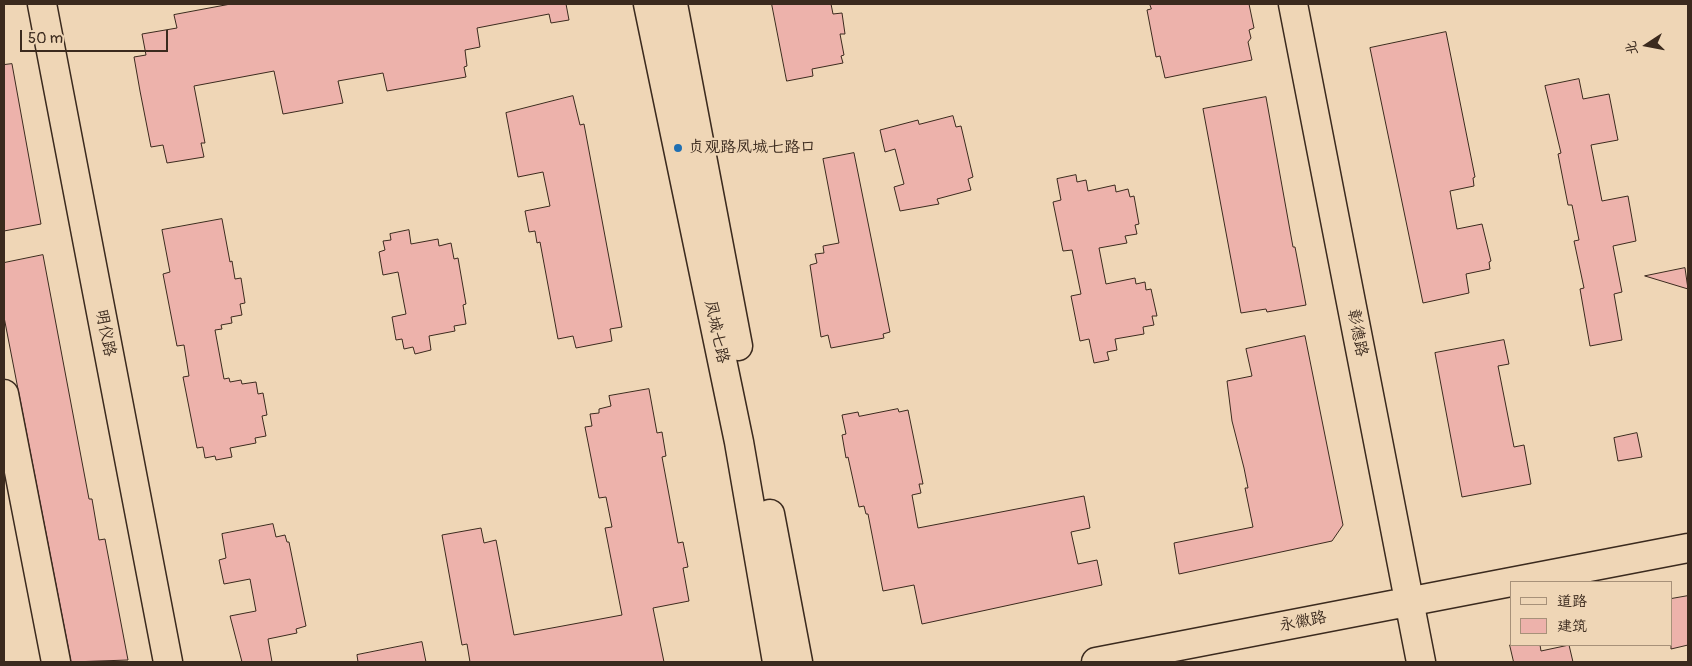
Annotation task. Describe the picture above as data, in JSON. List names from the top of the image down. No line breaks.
{"streets":{"street":["凤城七路","明仪路","彰德路","永徽路"]},"crossings":[["彰德路","永徽路"]],"places":["贞观路凤城七路口"],"legend":["道路","建筑"],"scale_bar":"50 m","north":"left"}
